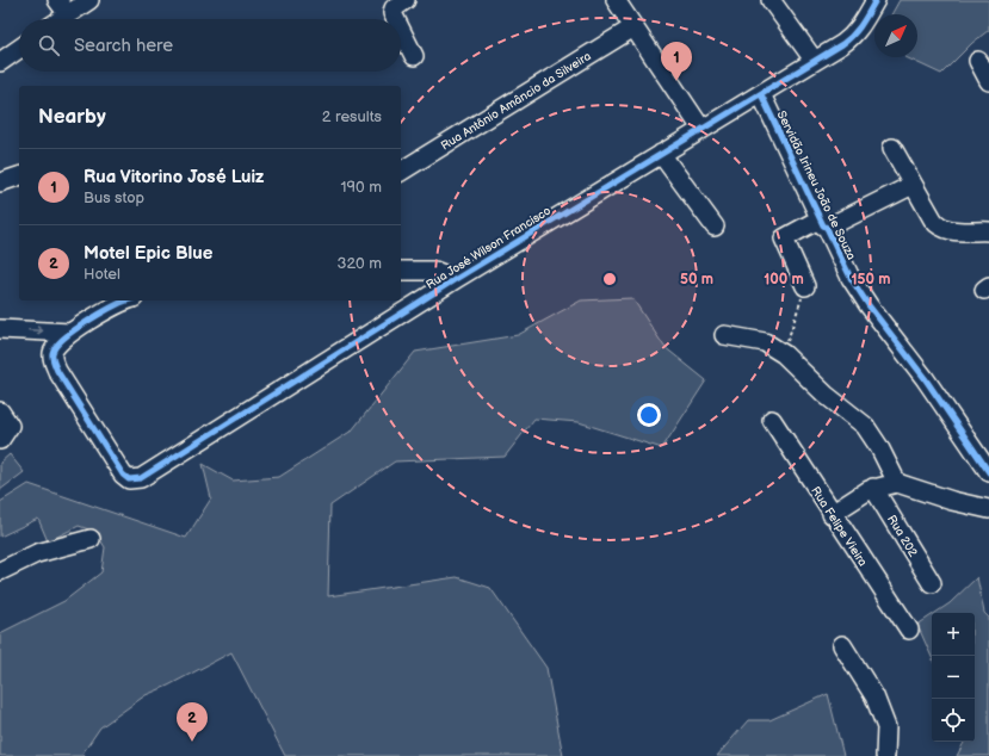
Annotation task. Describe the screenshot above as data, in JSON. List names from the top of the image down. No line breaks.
{"streets":{"street":["Rua Antônio Amâncio da Silveira","Servidão Irineu João de Souza","Rua José Wilson Francisco","Rua Felipe Vieira","Rua 202"]},"crossings":[["Servidão Irineu João de Souza","Rua José Wilson Francisco"]],"north":"top right","page":{"search":"Search here","pins":["1","2"],"heading":["Nearby","2 results"],"list":[{"mark":"1","name":"Rua Vitorino José Luiz","note":"Bus stop","value":"190 m"},{"mark":"2","name":"Motel Epic Blue","note":"Hotel","value":"320 m"}],"map_buttons":["+","−"]},"rings":["50 m","100 m","150 m"]}
